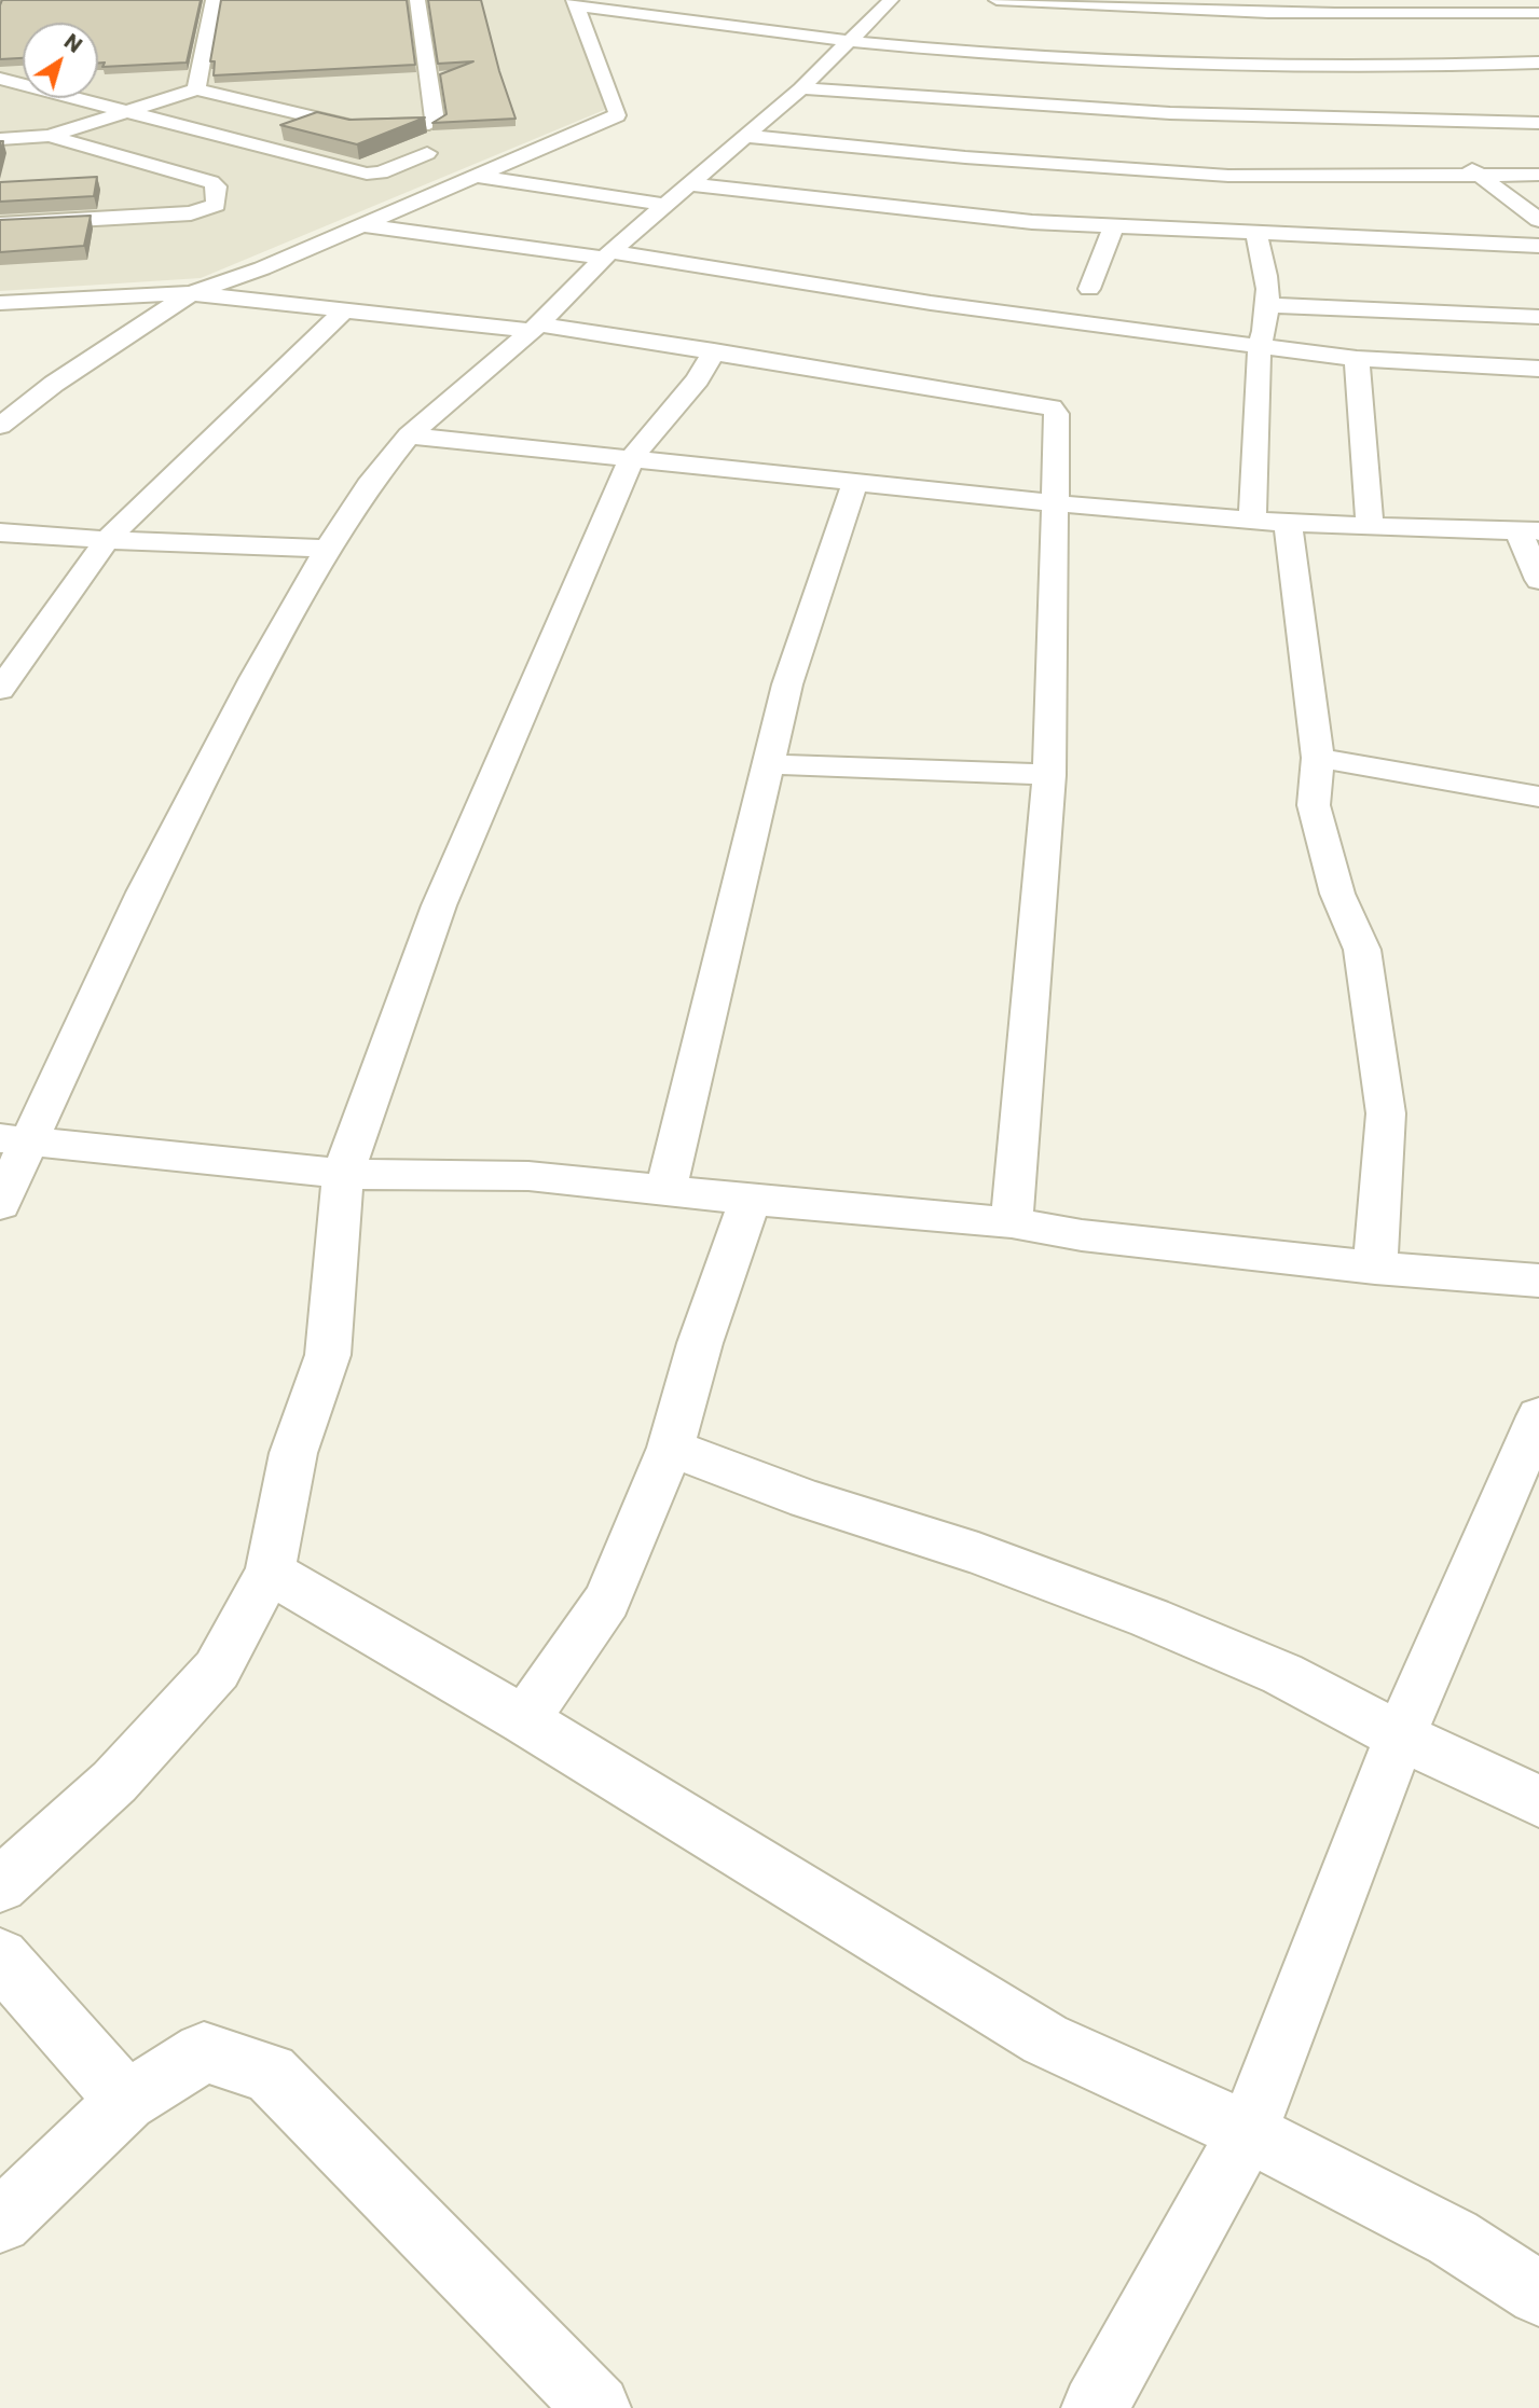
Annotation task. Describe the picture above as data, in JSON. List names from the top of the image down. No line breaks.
{"north":"top right"}
